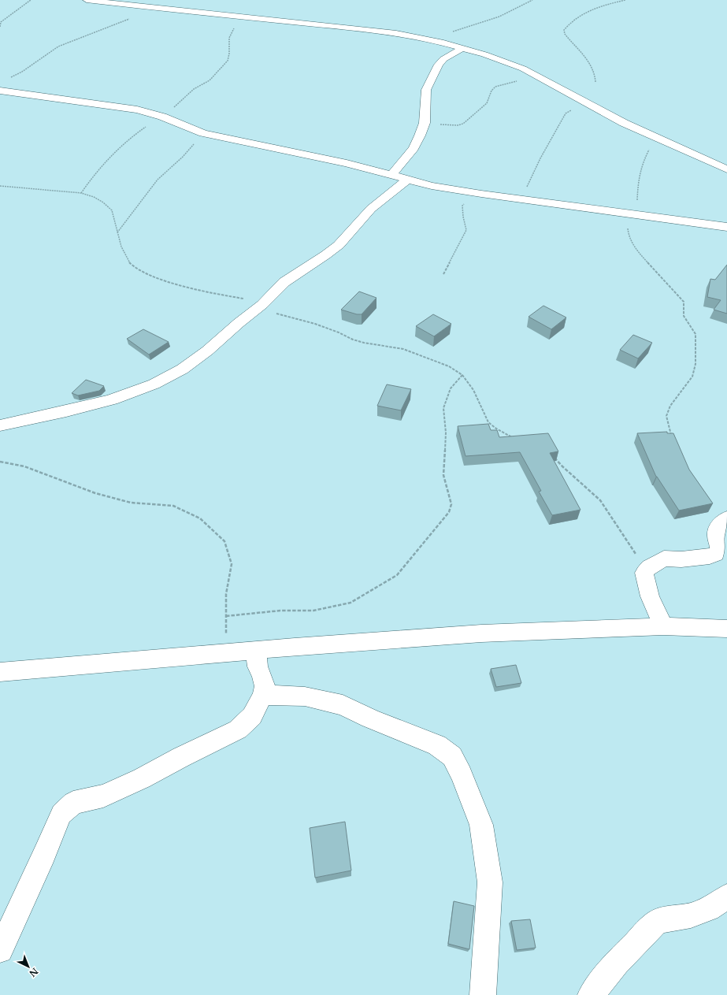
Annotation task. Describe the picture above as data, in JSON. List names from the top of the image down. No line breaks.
{"north":"bottom right"}
